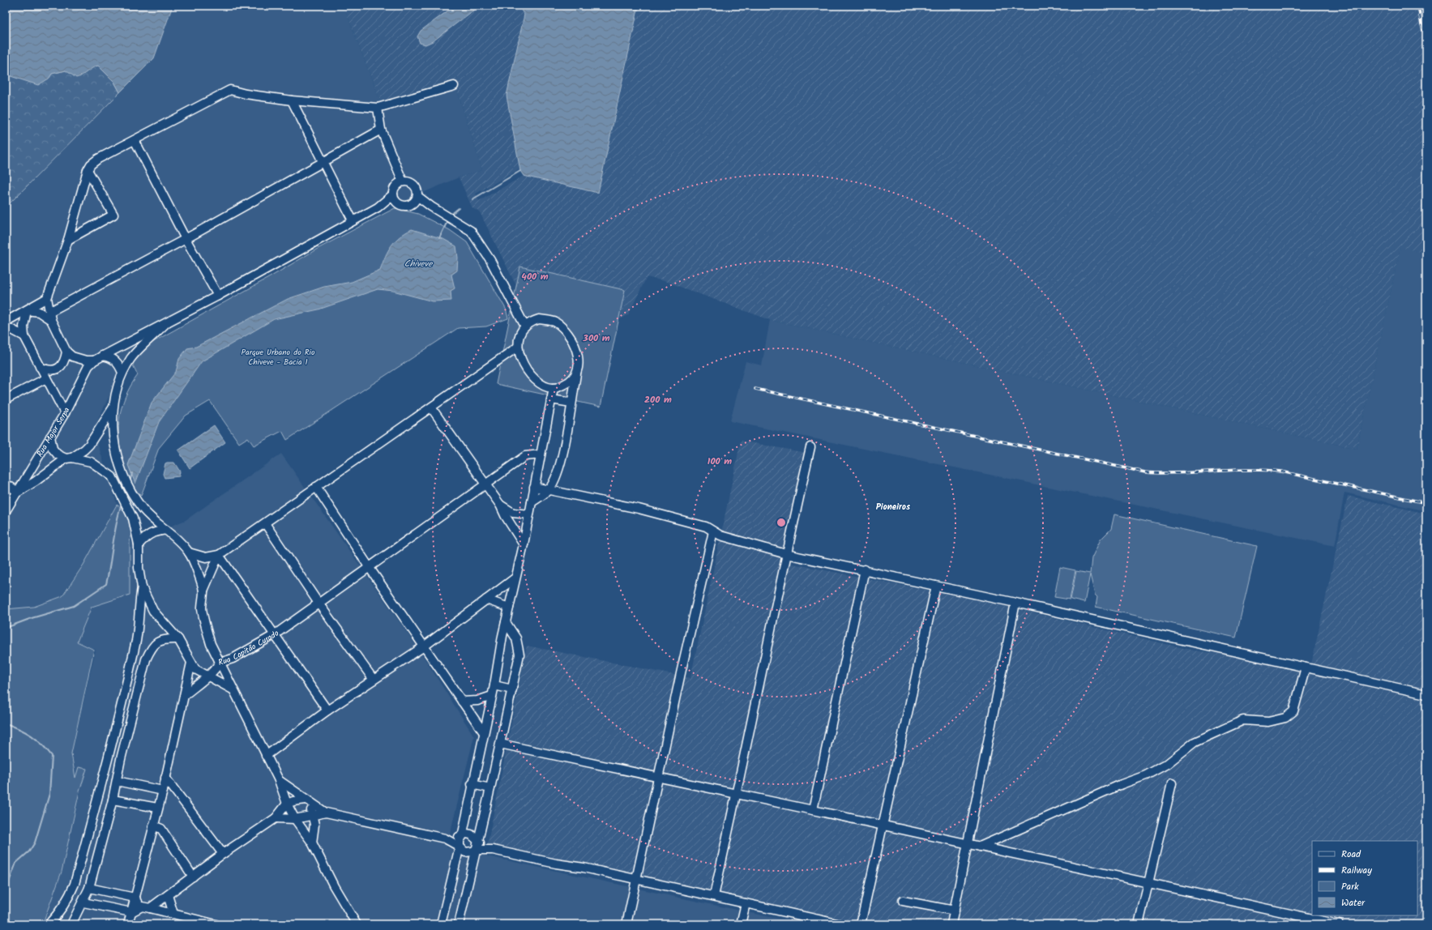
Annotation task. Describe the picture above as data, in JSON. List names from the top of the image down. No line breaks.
{"streets":{"street":["Rua Major Serpa","Rua Capitão Curado"]},"districts":["Pioneiros"],"water":["Chiveve"],"parks":["Parque Urbano do Rio Chiveve - Bacia 1"],"legend":["Road","Railway","Park","Water"],"rings":["400 m","300 m","200 m","100 m"]}
